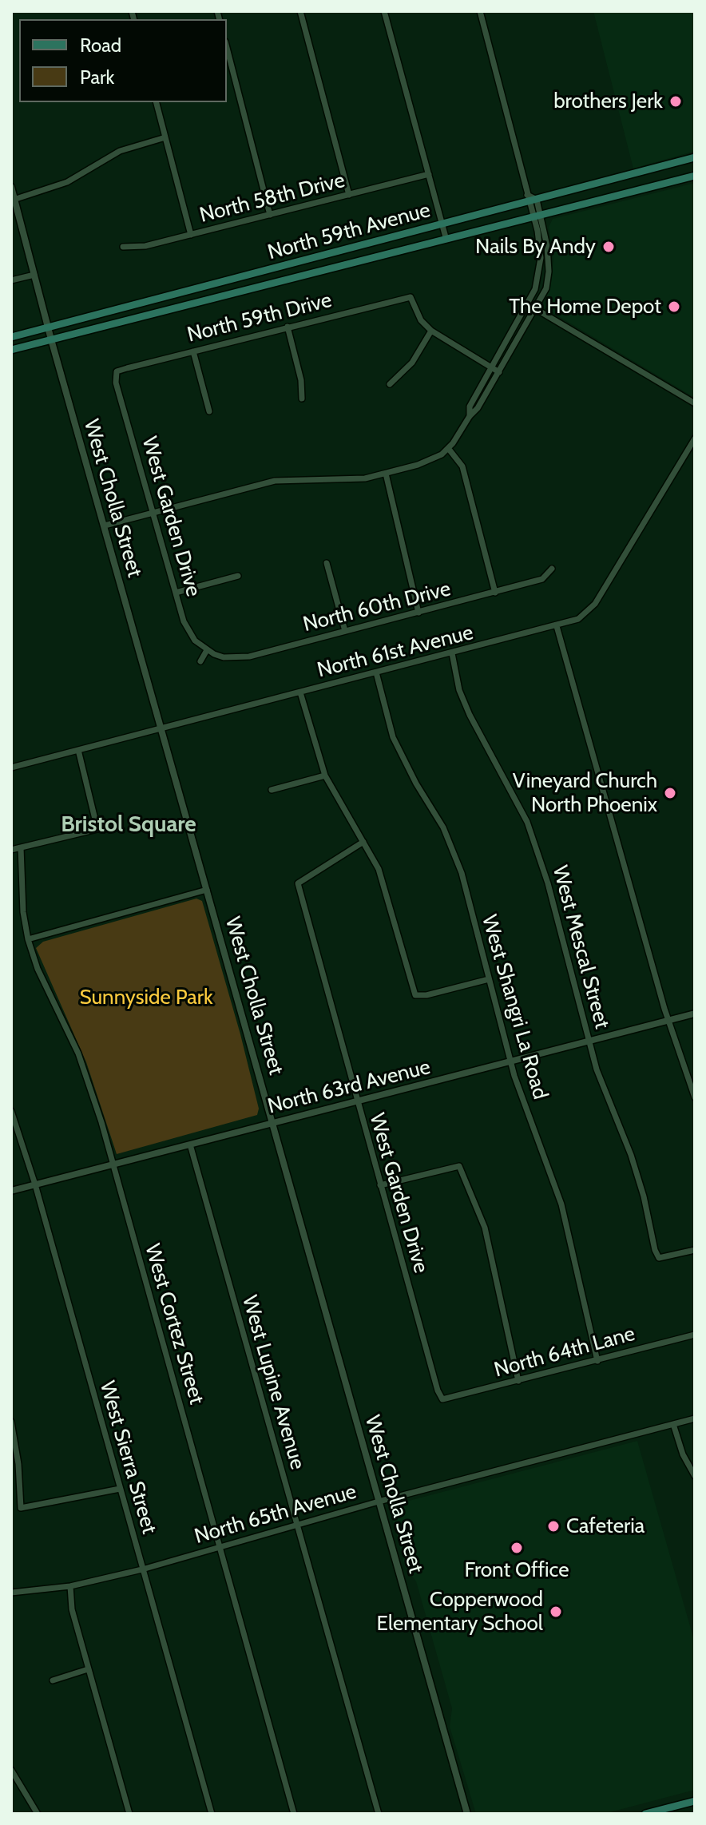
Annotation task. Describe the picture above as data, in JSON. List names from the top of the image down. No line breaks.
{"streets":{"main road":["North 59th Avenue"],"street":["North 58th Drive","North 59th Drive","West Cholla Street","West Garden Drive","North 60th Drive","North 61st Avenue","West Mescal Street","West Shangri La Road","North 63rd Avenue","West Cortez Street","North 64th Lane","West Lupine Avenue","West Sierra Street","North 65th Avenue"]},"crossings":[["North 59th Avenue","West Cholla Street"],["North 59th Drive","West Garden Drive"],["West Cholla Street","North 61st Avenue"],["West Cholla Street","North 63rd Avenue"],["West Cholla Street","North 65th Avenue"],["West Garden Drive","North 60th Drive"],["West Garden Drive","North 63rd Avenue"],["West Garden Drive","North 64th Lane"],["North 61st Avenue","West Mescal Street"],["North 61st Avenue","West Shangri La Road"],["West Mescal Street","North 63rd Avenue"],["West Shangri La Road","North 63rd Avenue"],["West Shangri La Road","North 64th Lane"],["North 63rd Avenue","West Cortez Street"],["North 63rd Avenue","West Lupine Avenue"],["North 63rd Avenue","West Sierra Street"],["West Cortez Street","North 65th Avenue"],["West Lupine Avenue","North 65th Avenue"],["West Sierra Street","North 65th Avenue"]],"districts":["Bristol Square"],"parks":["Sunnyside Park"],"places":["brothers Jerk","Nails By Andy","The Home Depot","Vineyard Church North Phoenix","Cafeteria","Front Office","Copperwood Elementary School"],"legend":["Road","Park"]}
